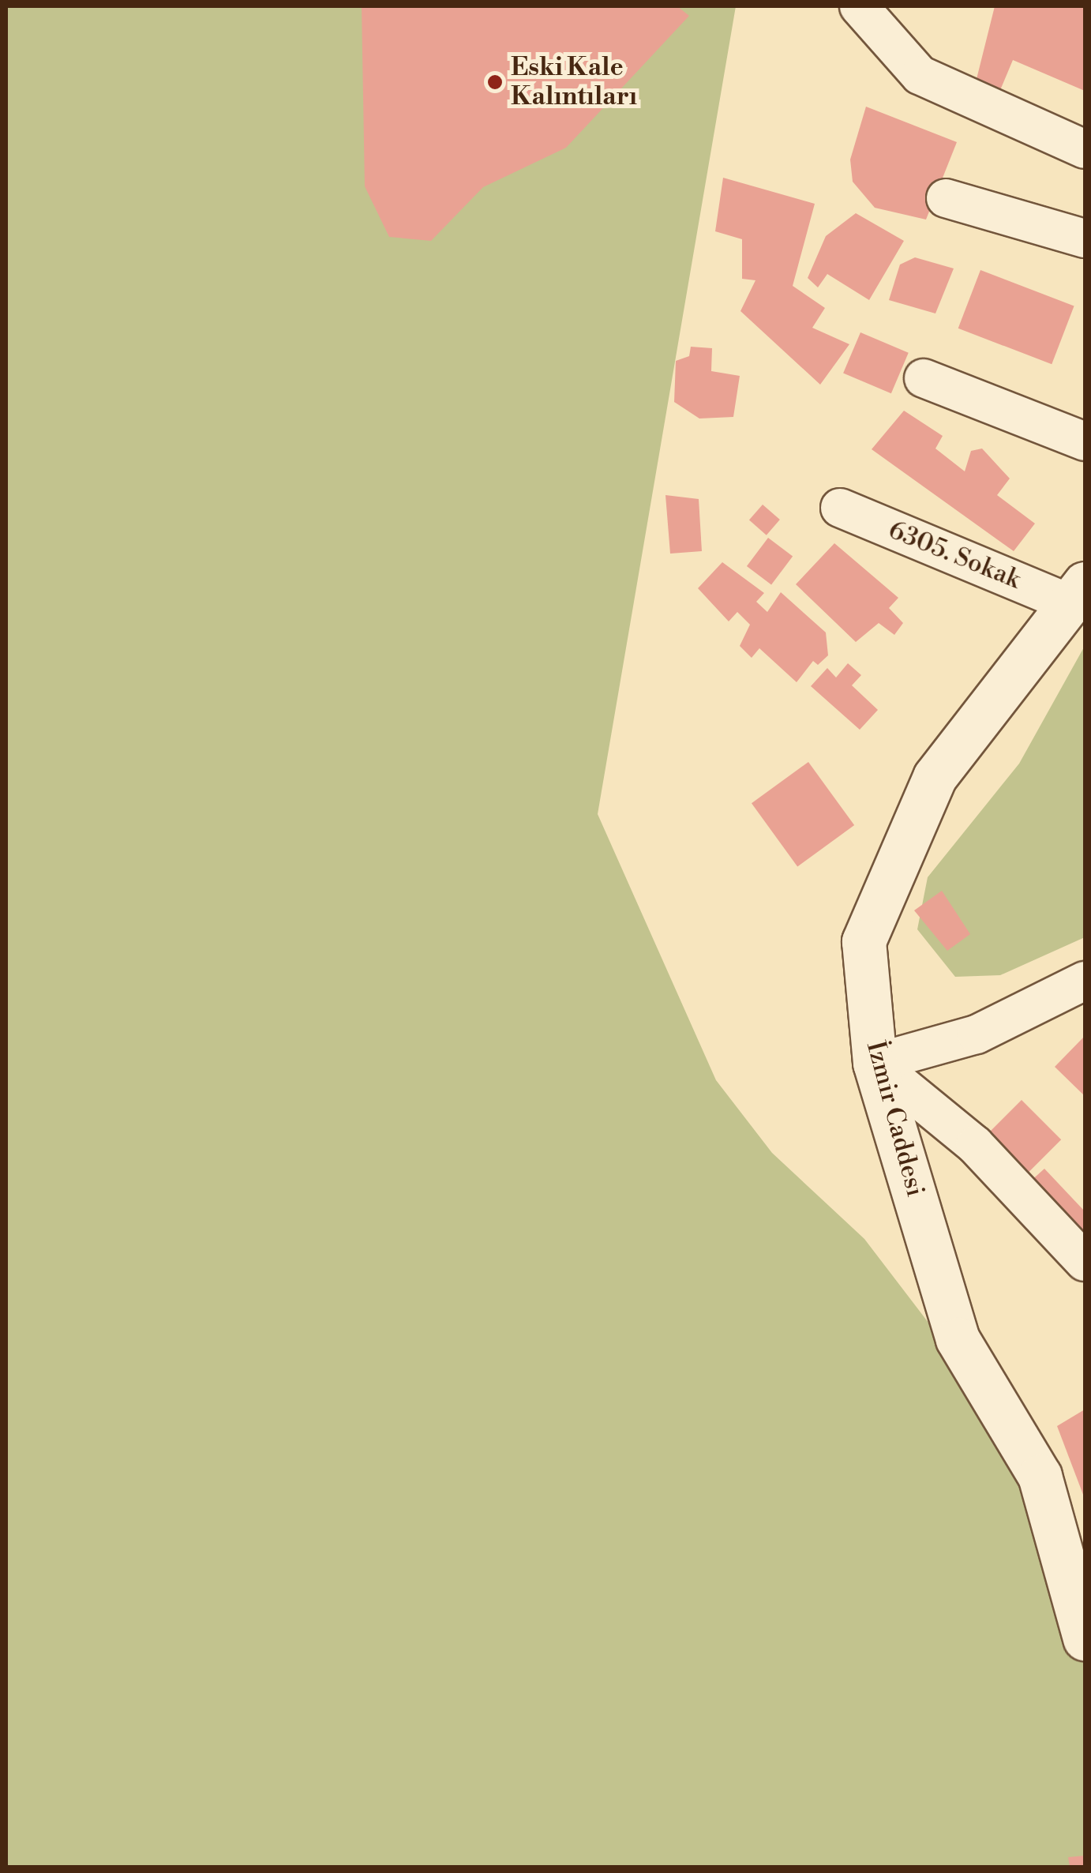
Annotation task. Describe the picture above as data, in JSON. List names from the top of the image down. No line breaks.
{"streets":{"street":["6305. Sokak","İzmir Caddesi"]},"crossings":[["6305. Sokak","İzmir Caddesi"]],"places":["Eski Kale Kalıntıları"]}
